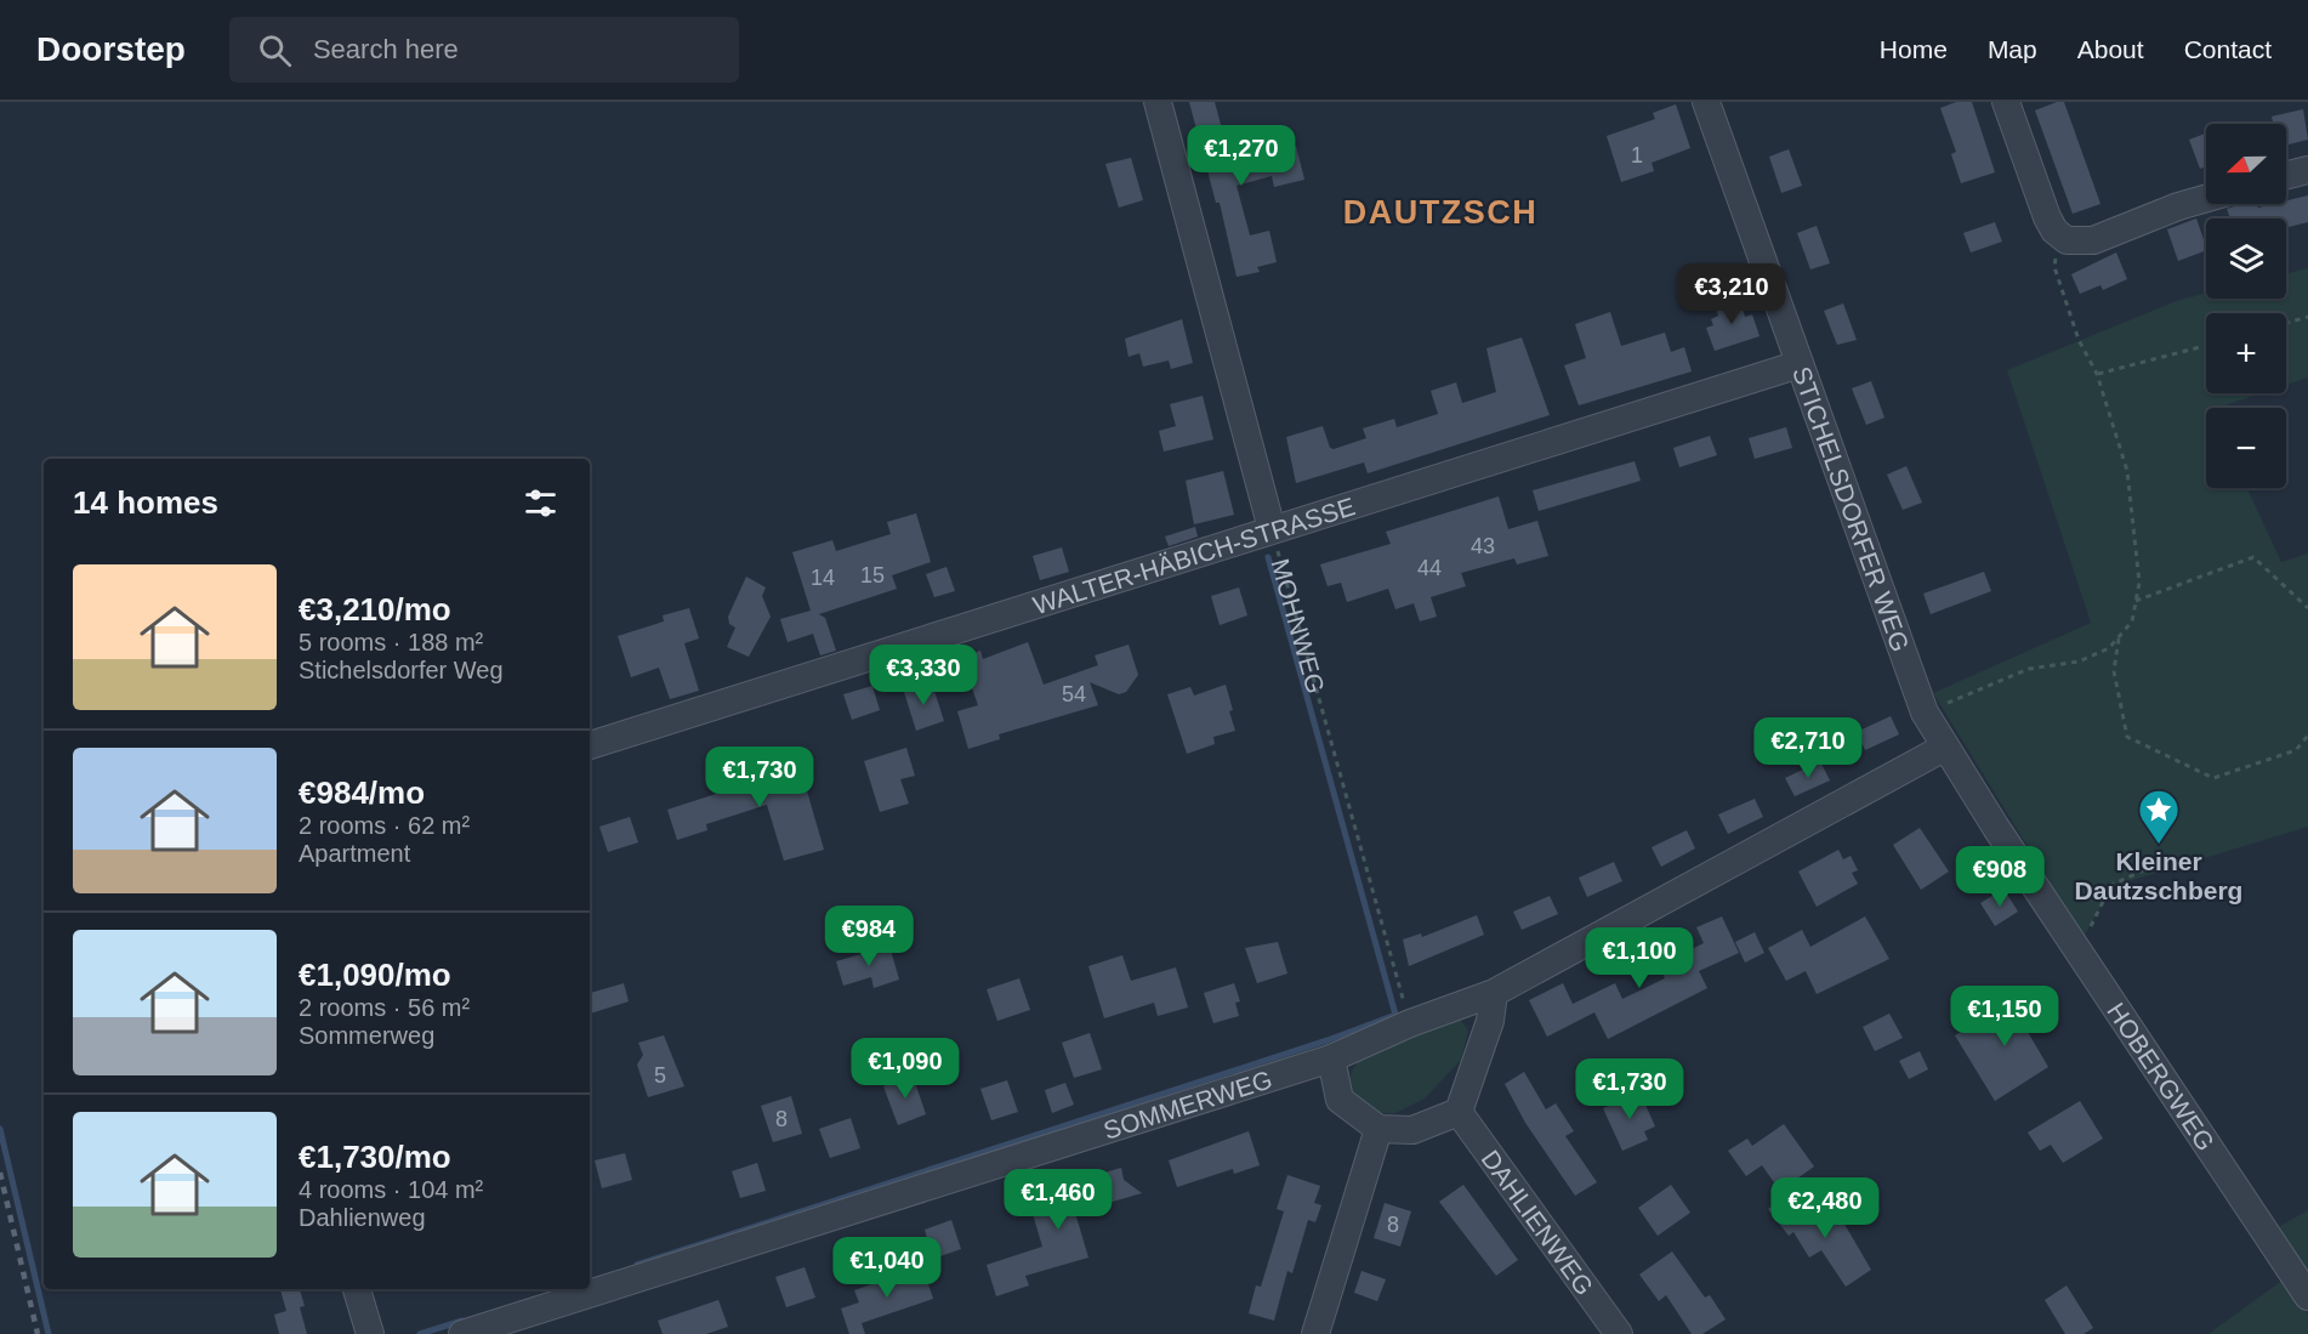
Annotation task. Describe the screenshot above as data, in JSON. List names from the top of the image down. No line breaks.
{"streets":{"street":["STICHELSDORFER WEG","WALTER-HÄBICH-STRASSE","MOHNWEG","HOBERGWEG","SOMMERWEG","DAHLIENWEG"]},"crossings":[["STICHELSDORFER WEG","WALTER-HÄBICH-STRASSE"],["STICHELSDORFER WEG","HOBERGWEG"],["STICHELSDORFER WEG","SOMMERWEG"],["WALTER-HÄBICH-STRASSE","MOHNWEG"],["MOHNWEG","SOMMERWEG"],["HOBERGWEG","SOMMERWEG"]],"districts":["DAUTZSCH"],"places":{"place":["Kleiner Dautzschberg"]},"house_numbers":["1","43","44","15","14","54","5","8","8"],"north":"left","page":{"header":"Doorstep","search":"Search here","nav":["Home","Map","About","Contact"],"map_buttons":["+","−"],"price":["€1,270","€3,210","€3,330","€2,710","€1,730","€908","€984","€1,100","€1,150","€1,090","€1,730","€1,460","€2,480","€1,040"],"heading":"14 homes","list":[{"name":"€3,210/mo","note":"5 rooms · 188 m² · Stichelsdorfer Weg"},{"name":"€984/mo","note":"2 rooms · 62 m² · Apartment"},{"name":"€1,090/mo","note":"2 rooms · 56 m² · Sommerweg"},{"name":"€1,730/mo","note":"4 rooms · 104 m² · Dahlienweg"}]}}
